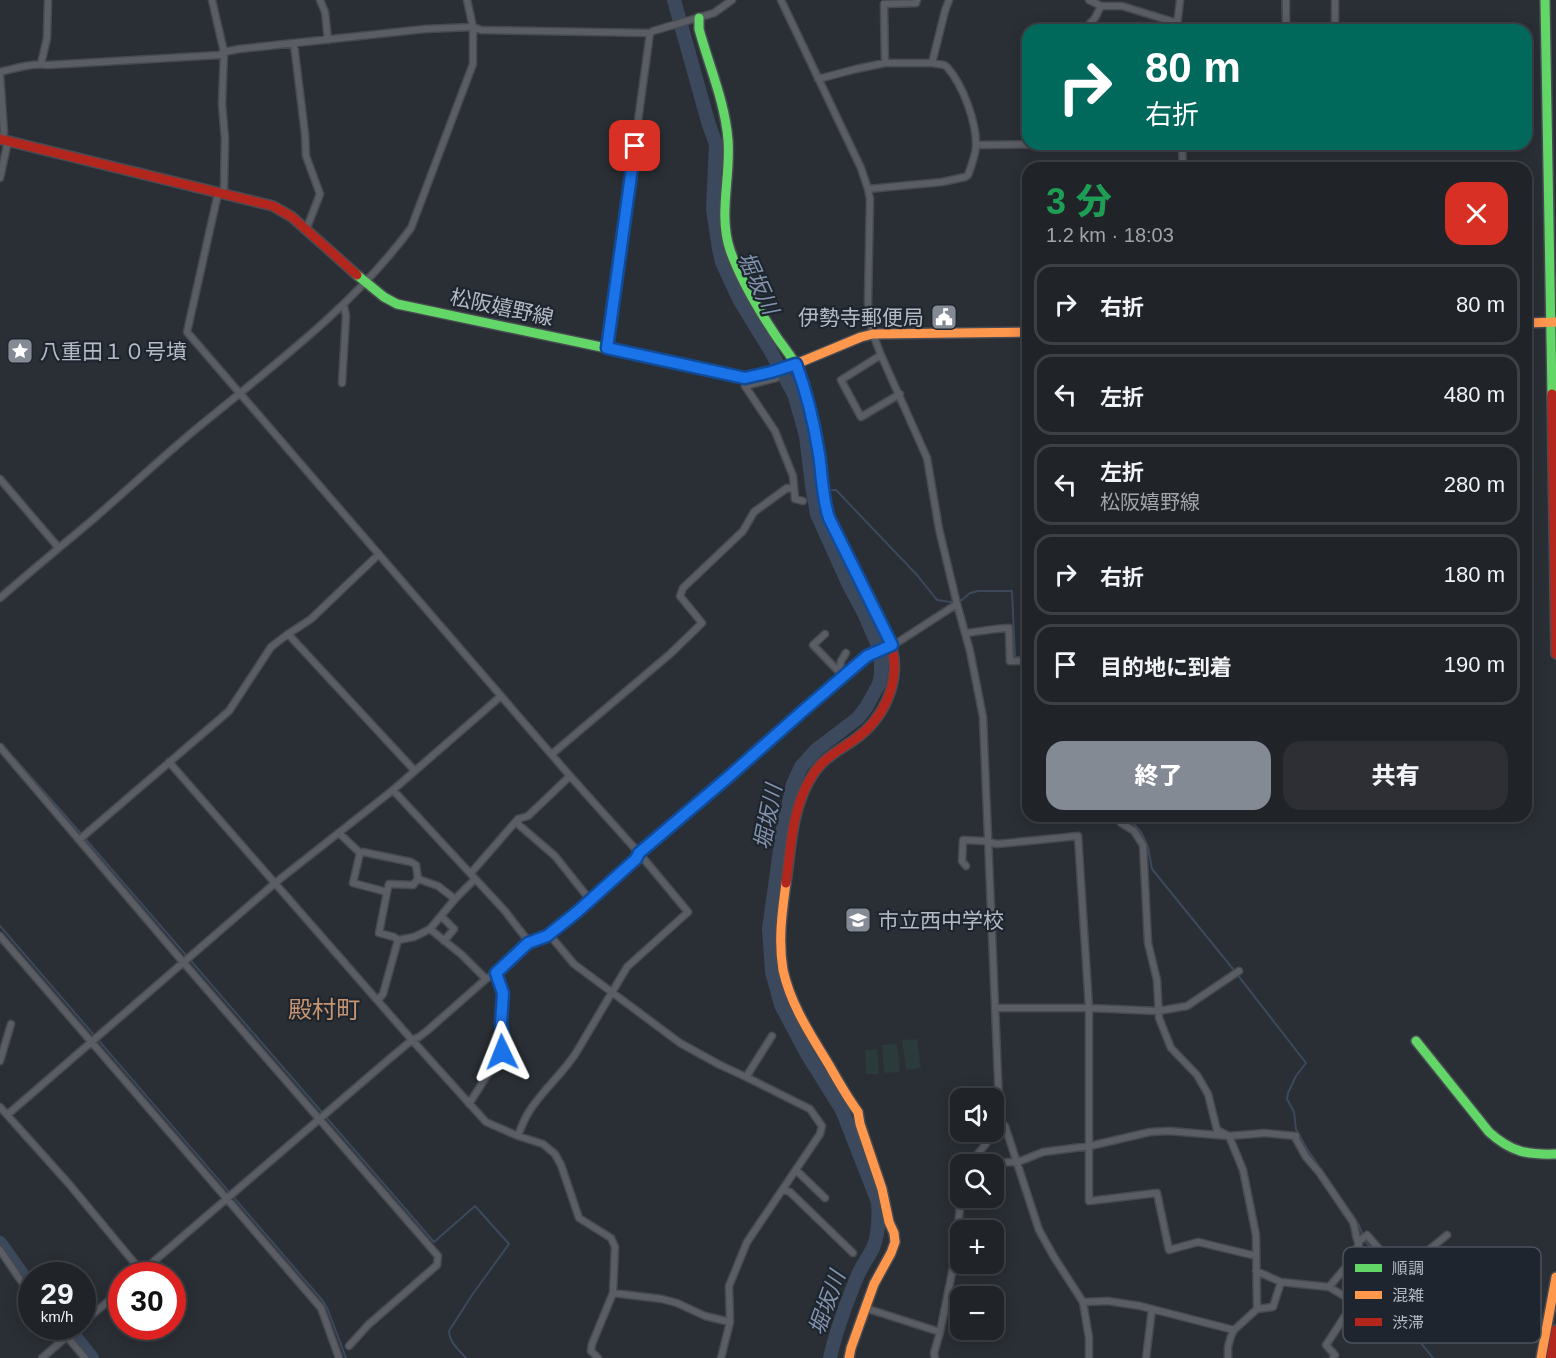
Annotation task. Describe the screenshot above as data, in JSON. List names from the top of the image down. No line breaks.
{"streets":{"main road":["松阪嬉野線"]},"districts":["殿村町"],"water":["堀坂川"],"places":{"public building":["伊勢寺郵便局"],"place":["八重田１０号墳"],"school or university":["市立西中学校"]},"legend":["順調","混雑","渋滞"],"page":{"turn":["80 m","右折"],"heading":["3 分","1.2 km · 18:03"],"list":[{"name":"右折","value":"80 m"},{"name":"左折","value":"480 m"},{"name":"左折","note":"松阪嬉野線","value":"280 m"},{"name":"右折","value":"180 m"},{"name":"目的地に到着","value":"190 m"}],"buttons":["終了","共有"],"map_buttons":["+","−"],"speed":"29 km/h","limit":"30"}}
